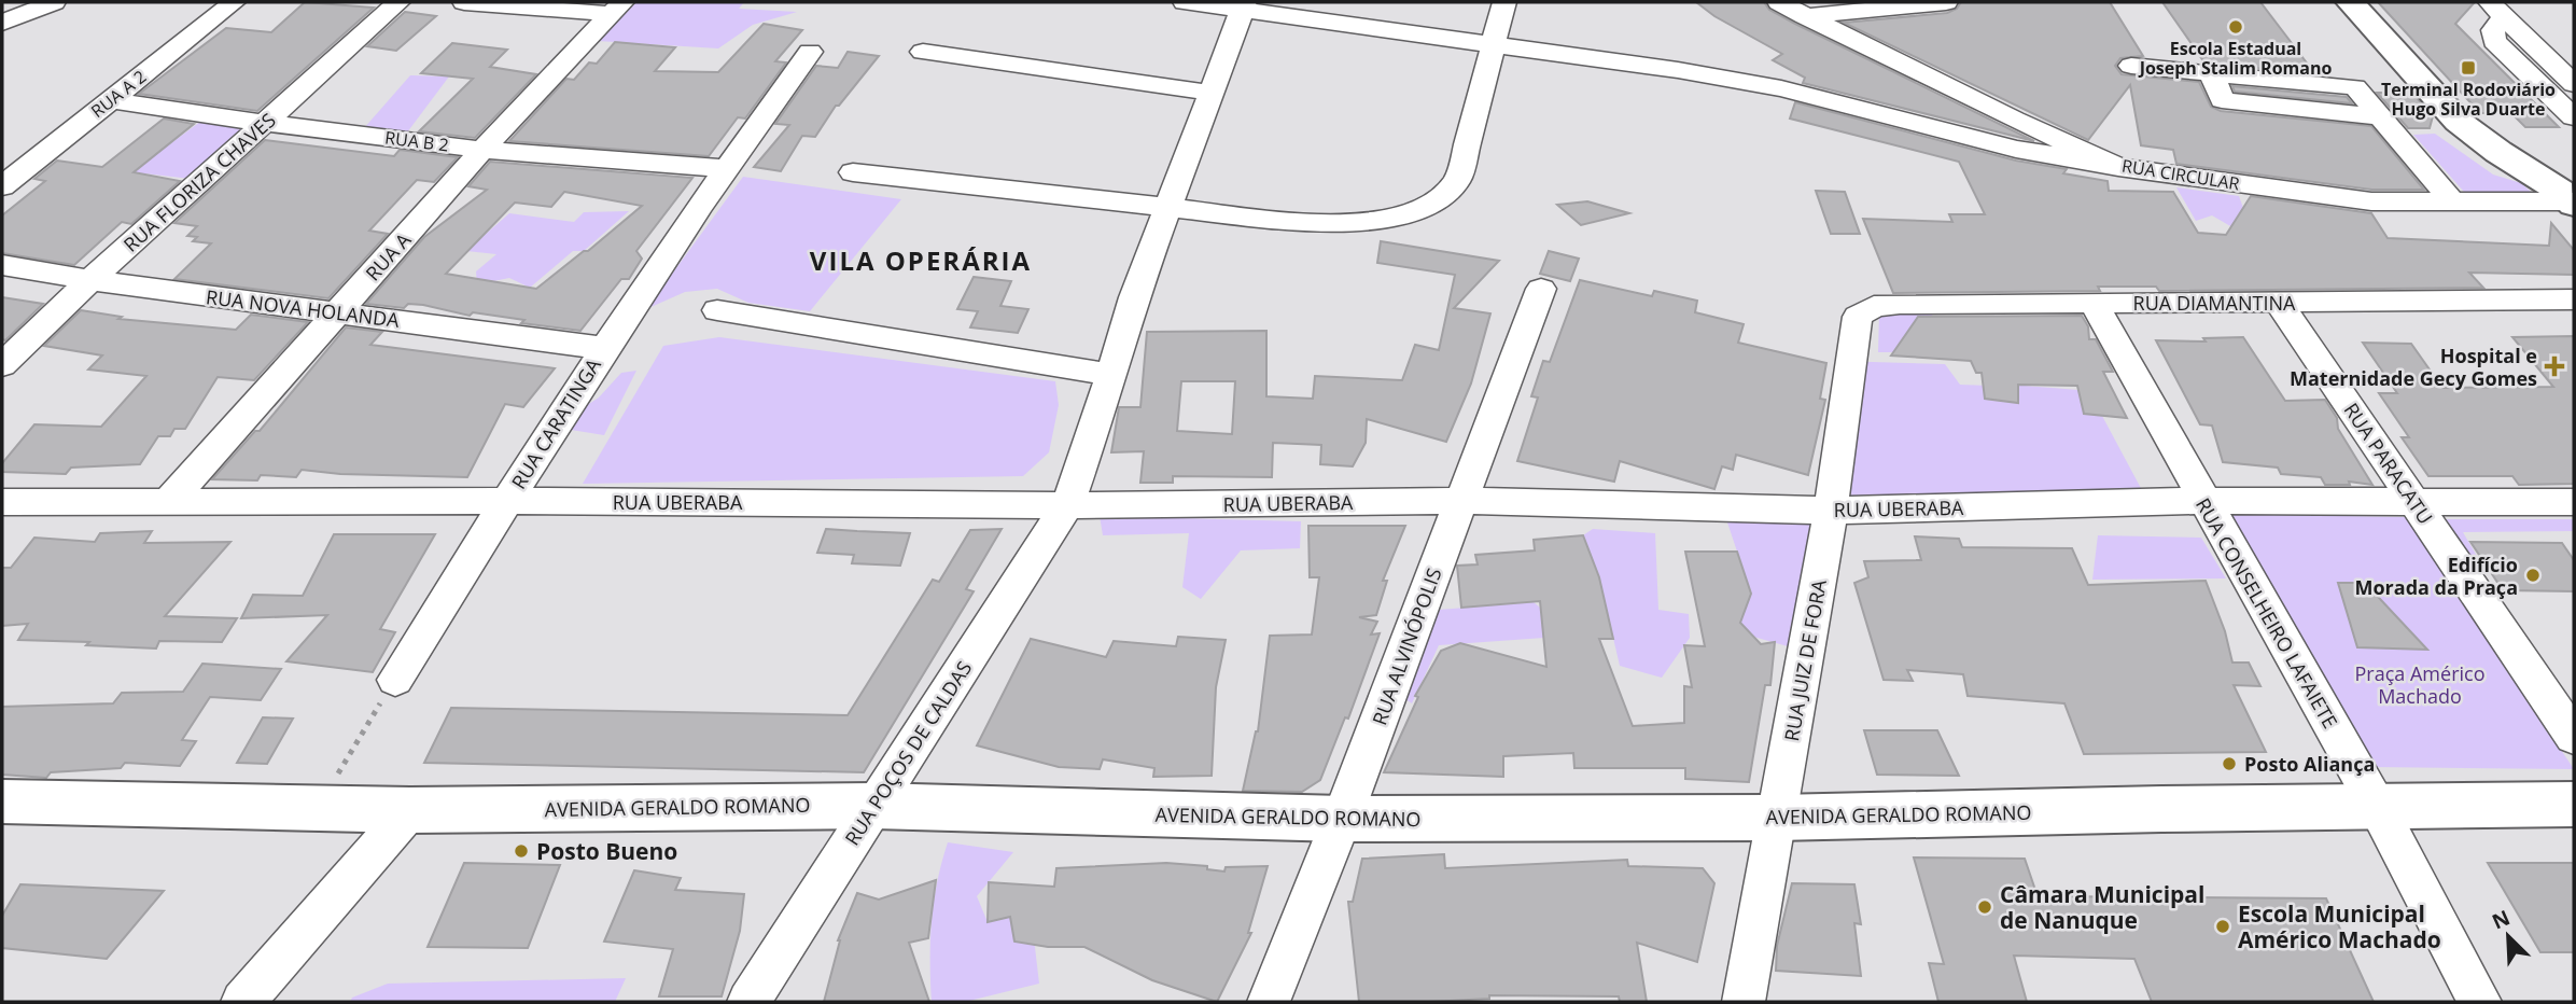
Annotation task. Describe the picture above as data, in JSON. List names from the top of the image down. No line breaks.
{"streets":{"main road":["AVENIDA GERALDO ROMANO"],"street":["RUA A 2","RUA B 2","RUA CIRCULAR","RUA FLORIZA CHAVES","RUA A","RUA DIAMANTINA","RUA NOVA HOLANDA","RUA CARATINGA","RUA PARACATU","RUA UBERABA","RUA CONSELHEIRO LAFAIETE","RUA ALVINÓPOLIS","RUA JUIZ DE FORA","RUA POÇOS DE CALDAS"]},"crossings":[["RUA A 2","RUA B 2"],["RUA B 2","RUA FLORIZA CHAVES"],["RUA B 2","RUA A"],["RUA B 2","RUA CARATINGA"],["RUA FLORIZA CHAVES","RUA NOVA HOLANDA"],["RUA A","RUA NOVA HOLANDA"],["RUA A","RUA UBERABA"],["RUA DIAMANTINA","RUA PARACATU"],["RUA DIAMANTINA","RUA CONSELHEIRO LAFAIETE"],["RUA DIAMANTINA","RUA JUIZ DE FORA"],["RUA NOVA HOLANDA","RUA CARATINGA"],["RUA CARATINGA","RUA UBERABA"],["RUA PARACATU","RUA UBERABA"],["RUA UBERABA","RUA CONSELHEIRO LAFAIETE"],["RUA UBERABA","RUA ALVINÓPOLIS"],["RUA UBERABA","RUA JUIZ DE FORA"],["RUA UBERABA","RUA POÇOS DE CALDAS"],["RUA CONSELHEIRO LAFAIETE","AVENIDA GERALDO ROMANO"],["RUA ALVINÓPOLIS","AVENIDA GERALDO ROMANO"],["RUA JUIZ DE FORA","AVENIDA GERALDO ROMANO"],["RUA POÇOS DE CALDAS","AVENIDA GERALDO ROMANO"]],"districts":["VILA OPERÁRIA"],"parks":["Praça Américo Machado"],"places":{"other":["Escola Estadual Joseph Stalim Romano","Edifício Morada da Praça","Posto Aliança","Posto Bueno","Câmara Municipal de Nanuque","Escola Municipal Américo Machado"],"transit":["Terminal Rodoviário Hugo Silva Duarte"],"health":["Hospital e Maternidade Gecy Gomes"]},"north":"top left"}
